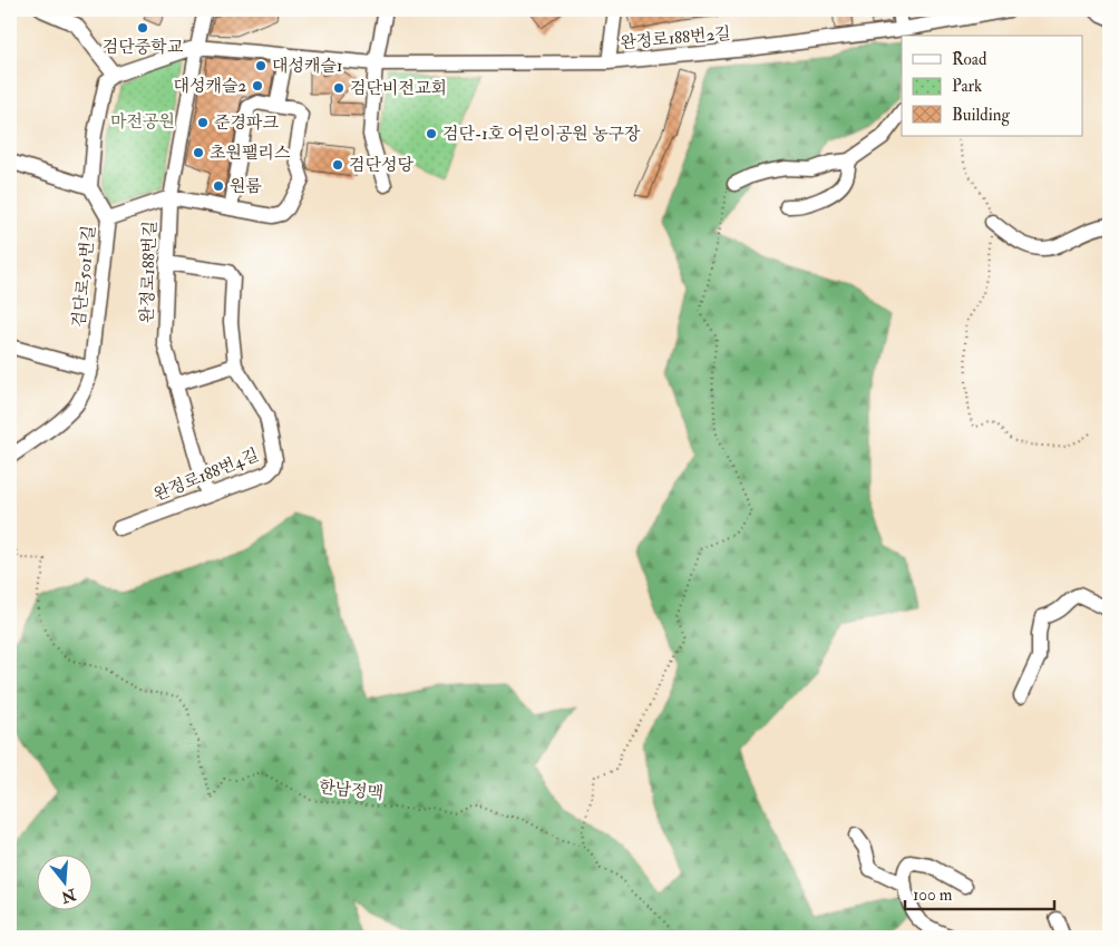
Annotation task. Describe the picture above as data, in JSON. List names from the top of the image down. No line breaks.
{"streets":{"street":["완정로188번2길","완정로188번길","검단로501번길","완정로188번4길"],"path":["한남정맥"]},"crossings":[["완정로188번길","완정로188번4길"]],"parks":["마전공원"],"places":["검단중학교","대성캐슬1","대성캐슬2","검단비전교회","준경파크","검단-1호 어린이공원 농구장","초원팰리스","검단성당","원룸"],"legend":["Road","Park","Building"],"scale_bar":"100 m","north":"bottom"}
